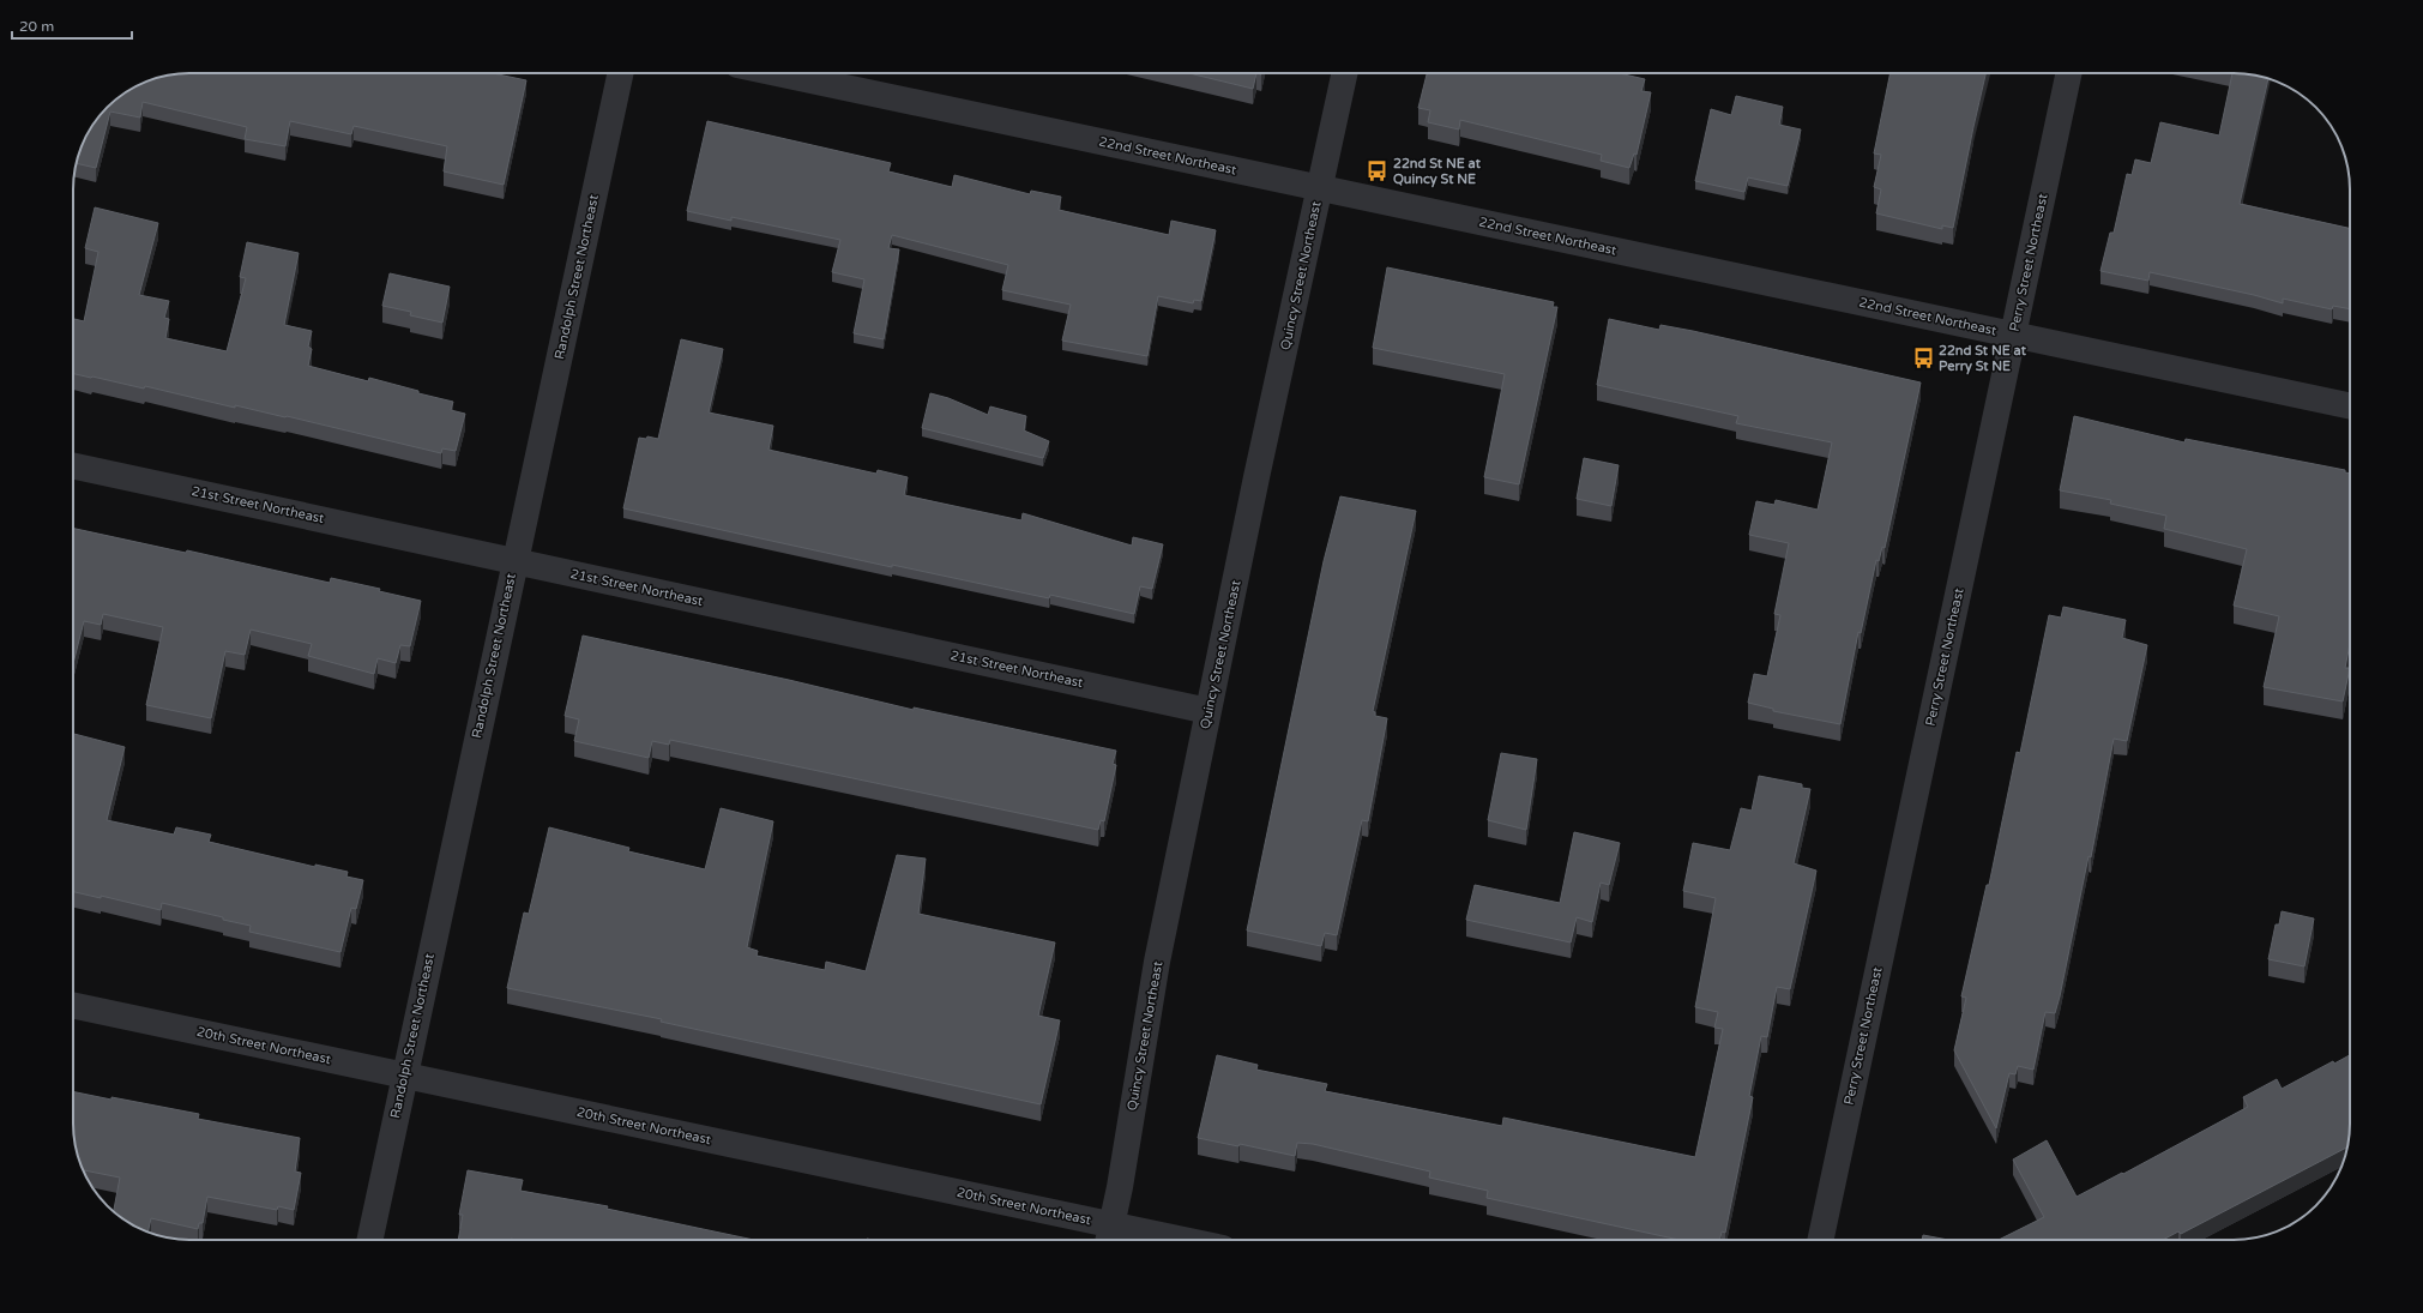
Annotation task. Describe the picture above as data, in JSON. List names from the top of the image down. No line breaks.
{"streets":{"street":["22nd Street Northeast","Perry Street Northeast","Quincy Street Northeast","Randolph Street Northeast","21st Street Northeast","20th Street Northeast"]},"crossings":[["22nd Street Northeast","Perry Street Northeast"],["22nd Street Northeast","Quincy Street Northeast"],["Quincy Street Northeast","21st Street Northeast"],["Quincy Street Northeast","20th Street Northeast"],["Randolph Street Northeast","21st Street Northeast"],["Randolph Street Northeast","20th Street Northeast"]],"places":{"bus stop":["22nd St NE at Quincy St NE","22nd St NE at Perry St NE"]},"scale_bar":"20 m"}
